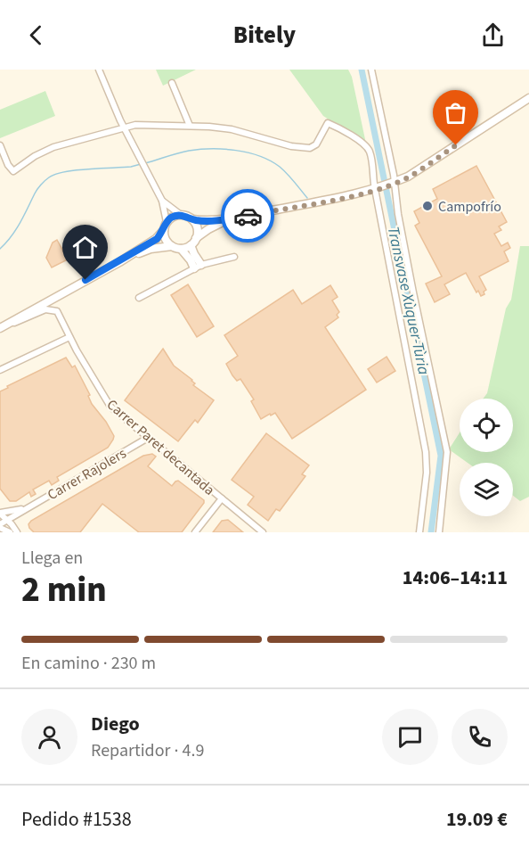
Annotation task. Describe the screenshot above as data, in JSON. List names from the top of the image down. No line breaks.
{"streets":{"street":["Carrer Paret decantada","Carrer Rajolers"]},"crossings":[["Carrer Paret decantada","Carrer Rajolers"]],"water":["Transvase Xùquer-Tùria"],"places":["Campofrío"],"page":{"header":"Bitely","heading":["2 min","Llega en","14:06–14:11"],"panel":["Diego","Repartidor · 4.9","Pedido #1538","19.09 €"],"bar":"En camino · 230 m"}}
